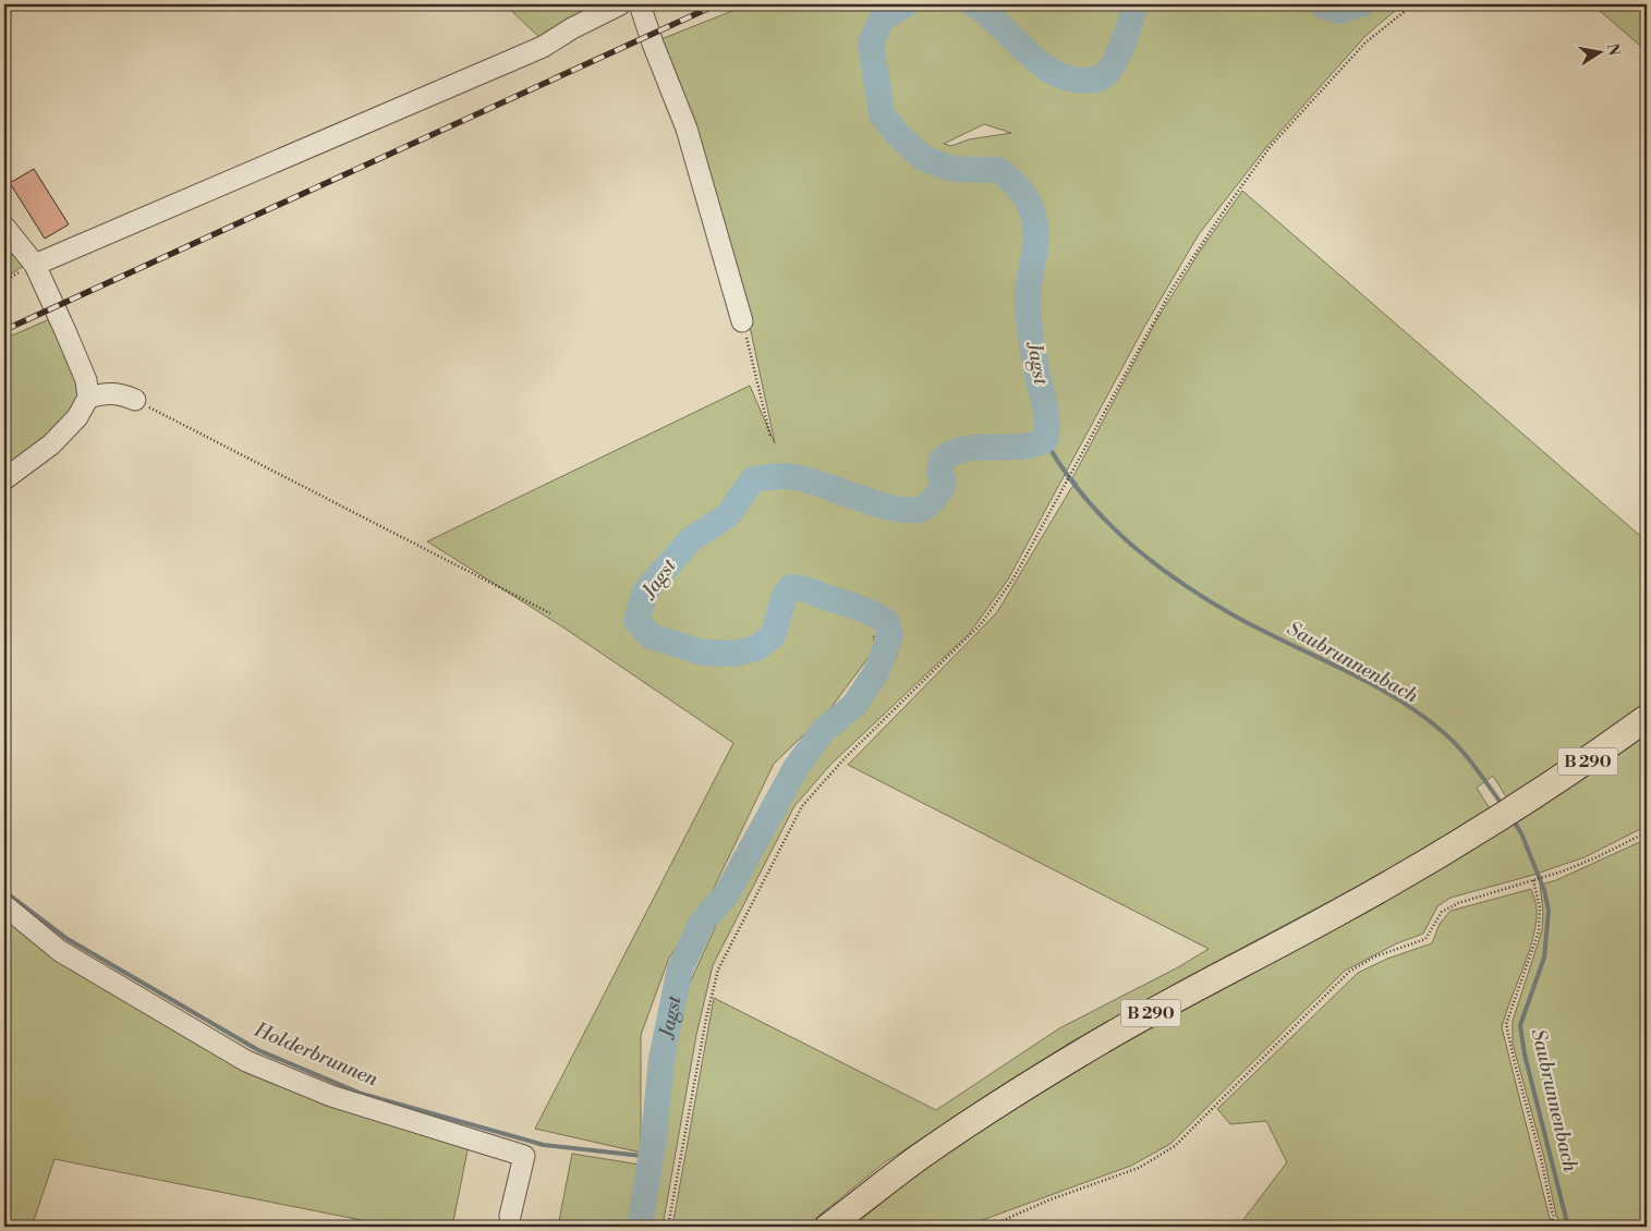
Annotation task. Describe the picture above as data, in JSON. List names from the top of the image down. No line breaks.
{"streets":{"main road":["B 290"]},"water":["Jagst","Saubrunnenbach","Holderbrunnen"],"north":"right"}
